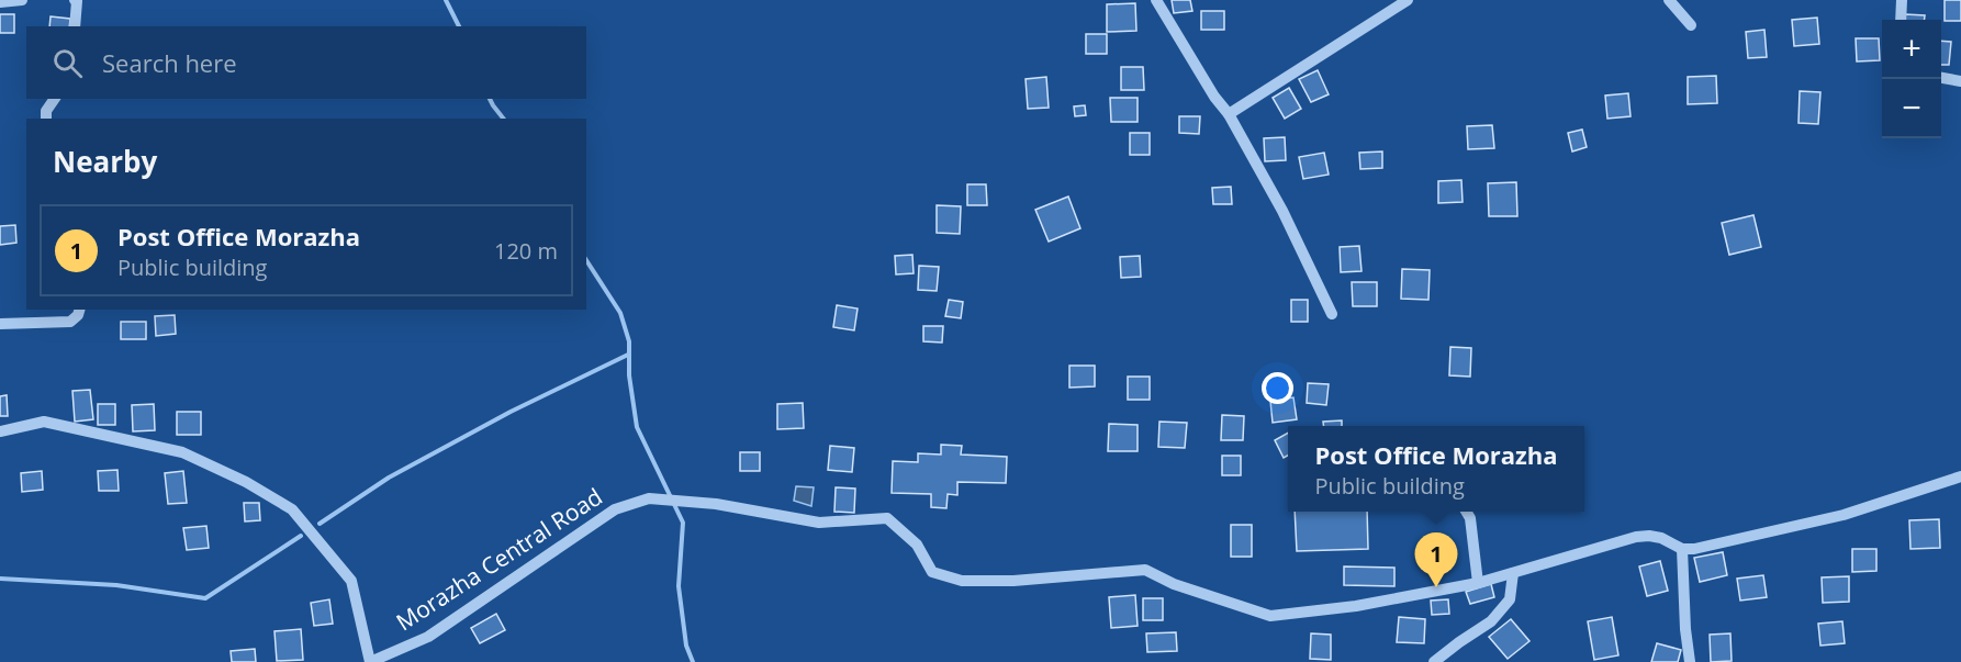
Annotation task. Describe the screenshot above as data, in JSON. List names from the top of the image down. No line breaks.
{"streets":{"street":["Morazha Central Road"]},"page":{"map_buttons":["+","−"],"search":"Search here","heading":"Nearby","list":[{"mark":"1","name":"Post Office Morazha","note":"Public building","value":"120 m"}],"popup":["Post Office Morazha","Public building"],"pins":"1"}}
